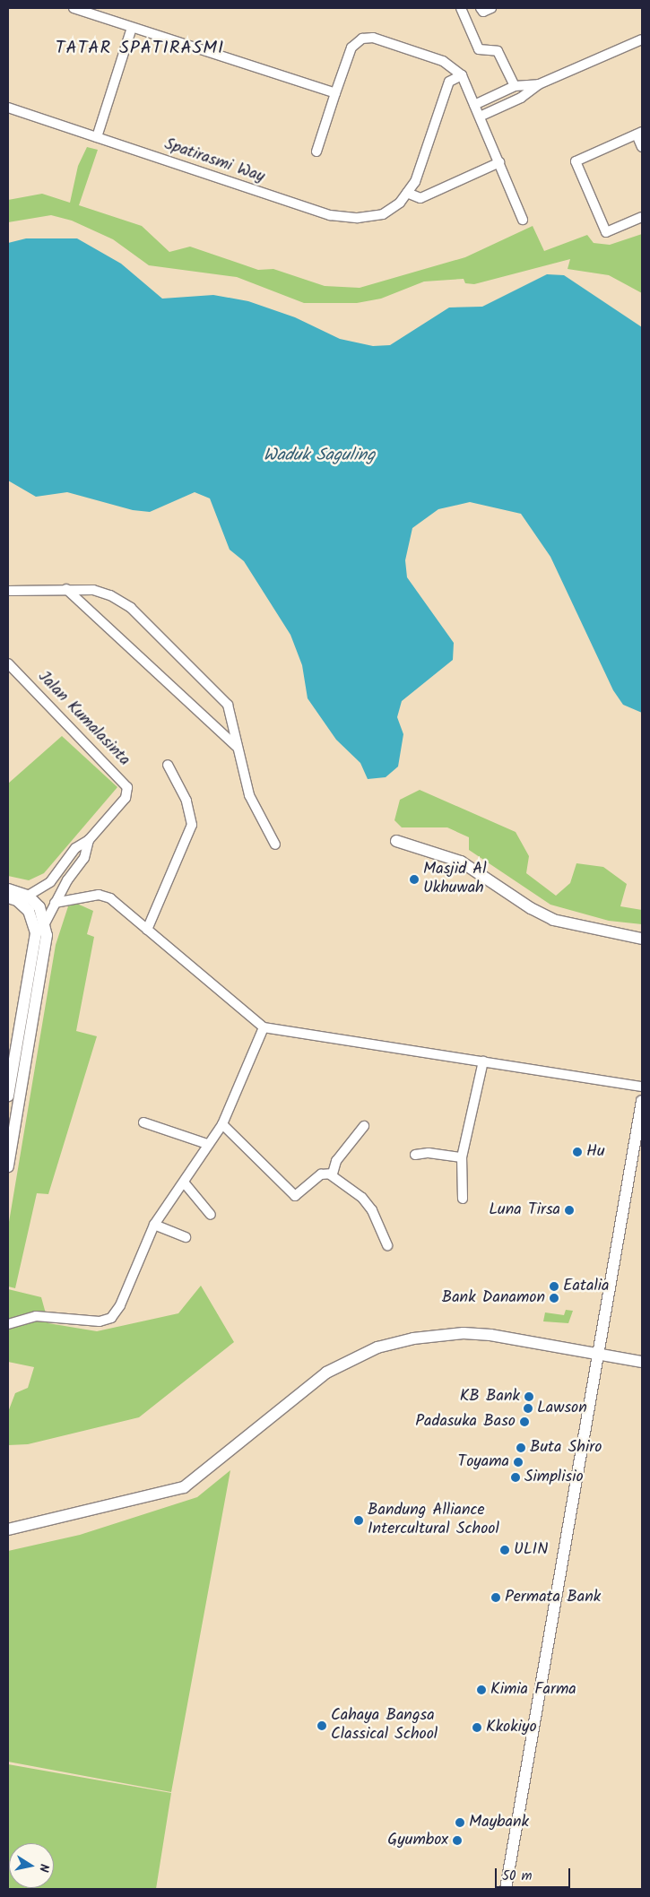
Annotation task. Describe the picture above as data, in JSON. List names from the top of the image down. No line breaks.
{"streets":{"street":["Spatirasmi Way","Jalan Kumalasinta"]},"districts":["TATAR SPATIRASMI"],"water":["Waduk Saguling"],"places":["Masjid Al Ukhuwah","Hu","Luna Tirsa","Eatalia","Bank Danamon","KB Bank","Lawson","Padasuka Baso","Buta Shiro","Toyama","Simplisio","Bandung Alliance Intercultural School","ULIN","Permata Bank","Kimia Farma","Cahaya Bangsa Classical School","Kkokiyo","Maybank","Gyumbox"],"scale_bar":"50 m","north":"right"}
